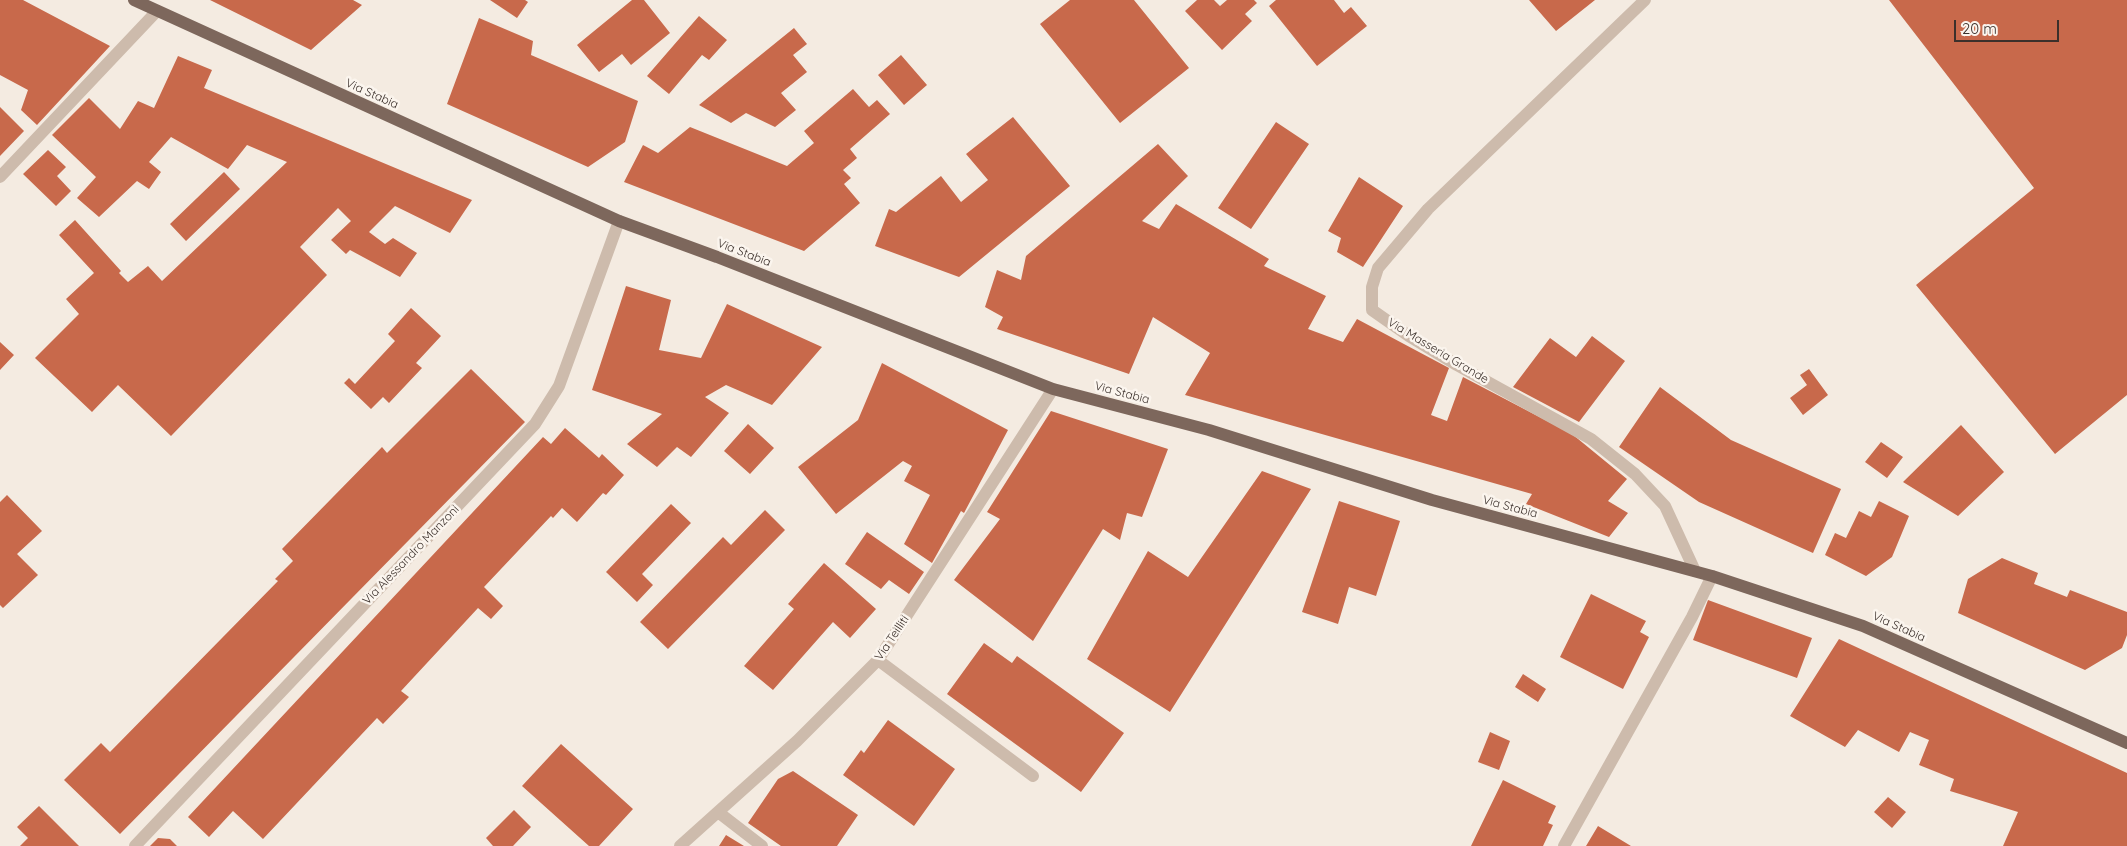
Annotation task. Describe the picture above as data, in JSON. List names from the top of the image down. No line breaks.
{"streets":{"main road":["Via Stabia"],"street":["Via Masseria Grande","Via Alessandro Manzoni","Via Teilliti"]},"crossings":[["Via Stabia","Via Masseria Grande"],["Via Stabia","Via Alessandro Manzoni"],["Via Stabia","Via Teilliti"]],"scale_bar":"20 m"}
